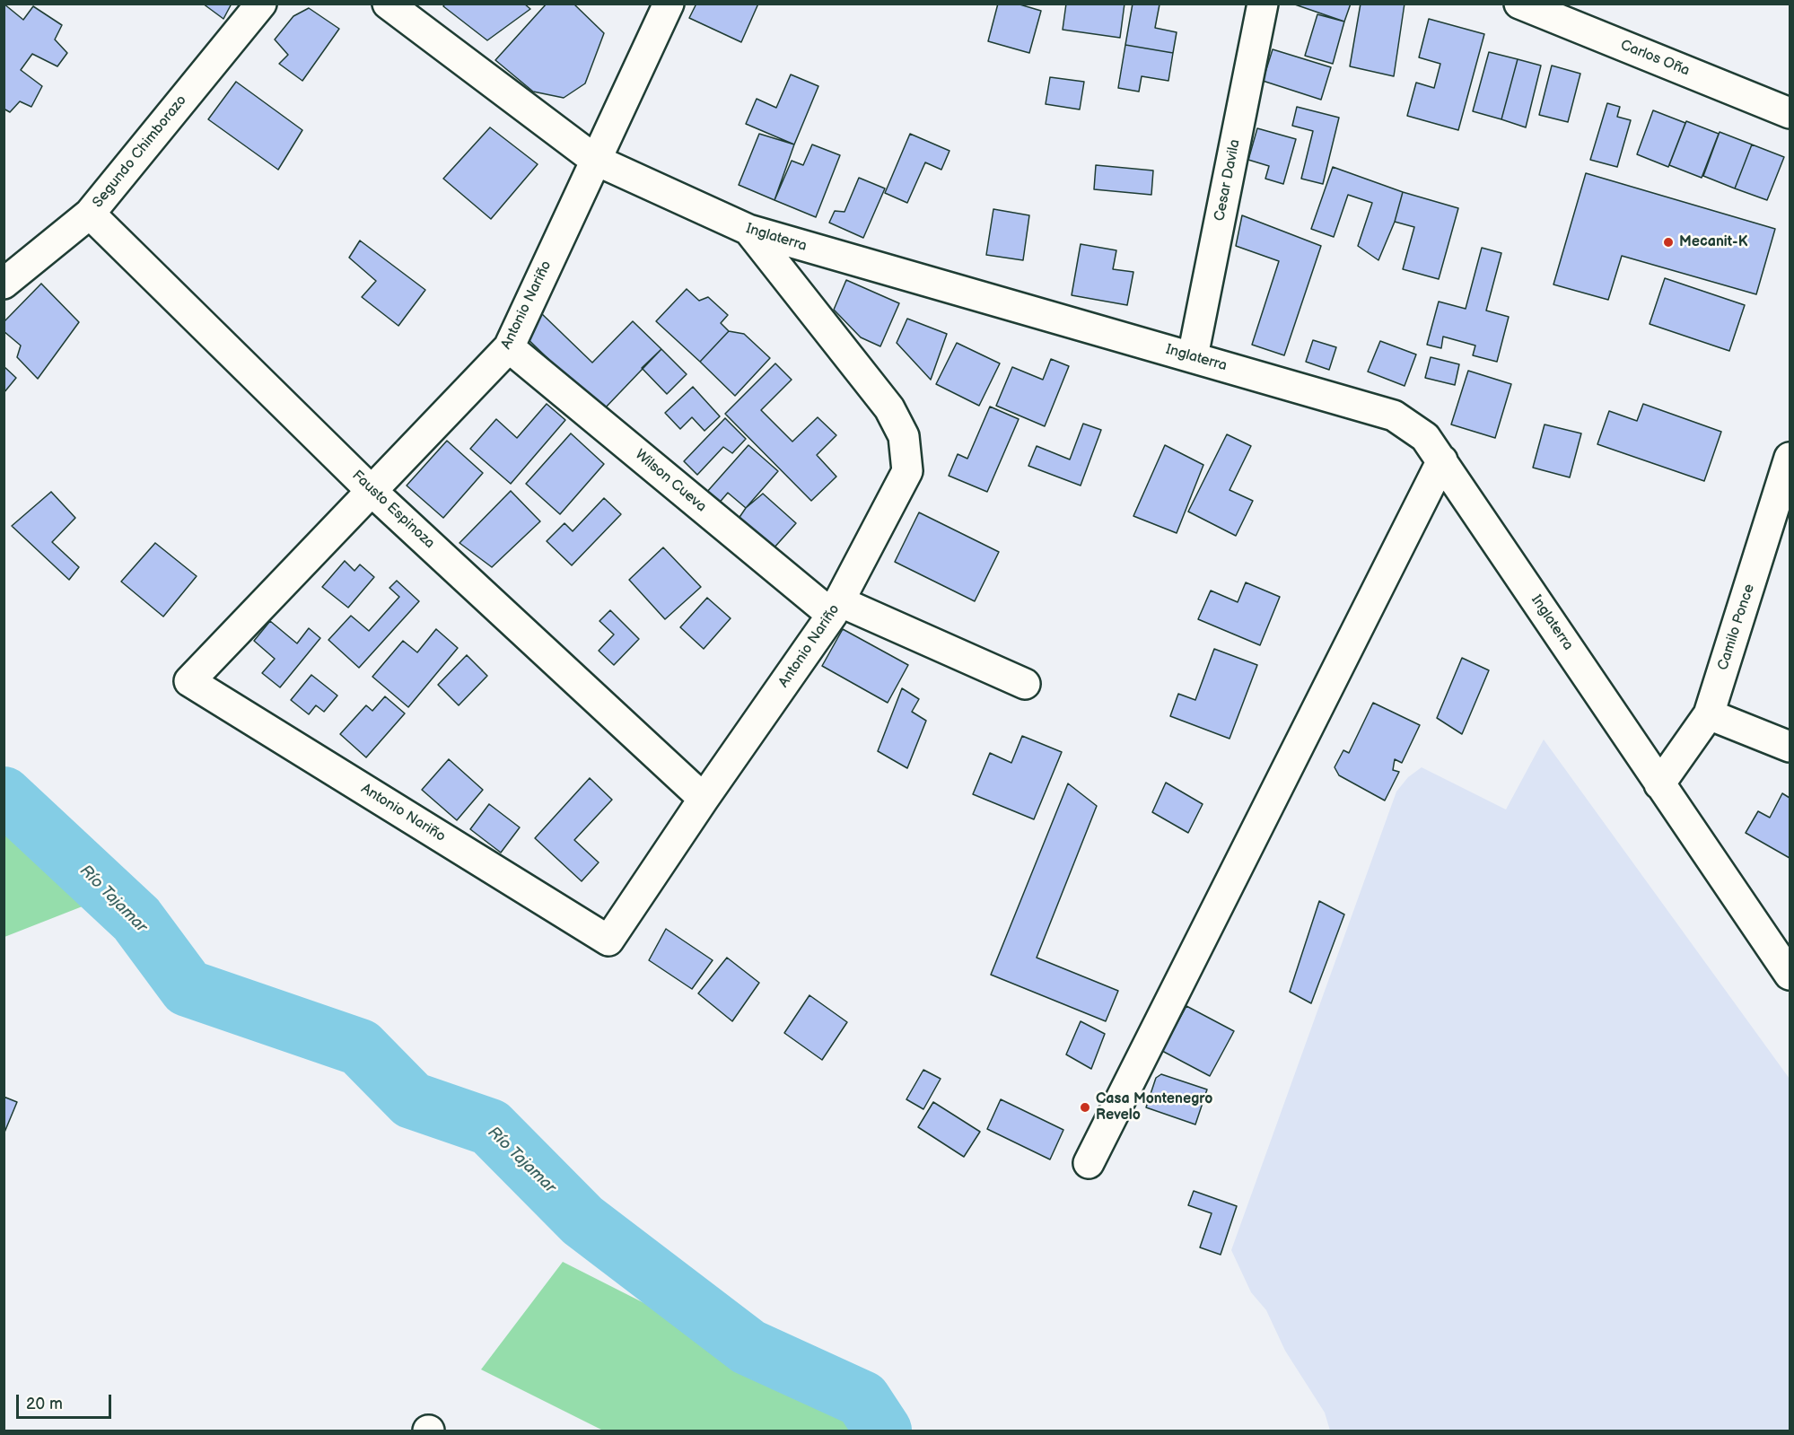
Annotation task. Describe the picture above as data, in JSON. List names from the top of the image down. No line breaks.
{"streets":{"street":["Carlos Oña","Segundo Chimborazo","Cesar Davila","Inglaterra","Antonio Nariño","Wilson Cueva","Fausto Espinoza","Camilo Ponce"]},"crossings":[["Segundo Chimborazo","Fausto Espinoza"],["Cesar Davila","Inglaterra"],["Inglaterra","Antonio Nariño"],["Inglaterra","Camilo Ponce"],["Antonio Nariño","Wilson Cueva"],["Antonio Nariño","Fausto Espinoza"]],"water":["Río Tajamar"],"places":["Mecanit-K","Casa Montenegro Revelo"],"scale_bar":"20 m"}
